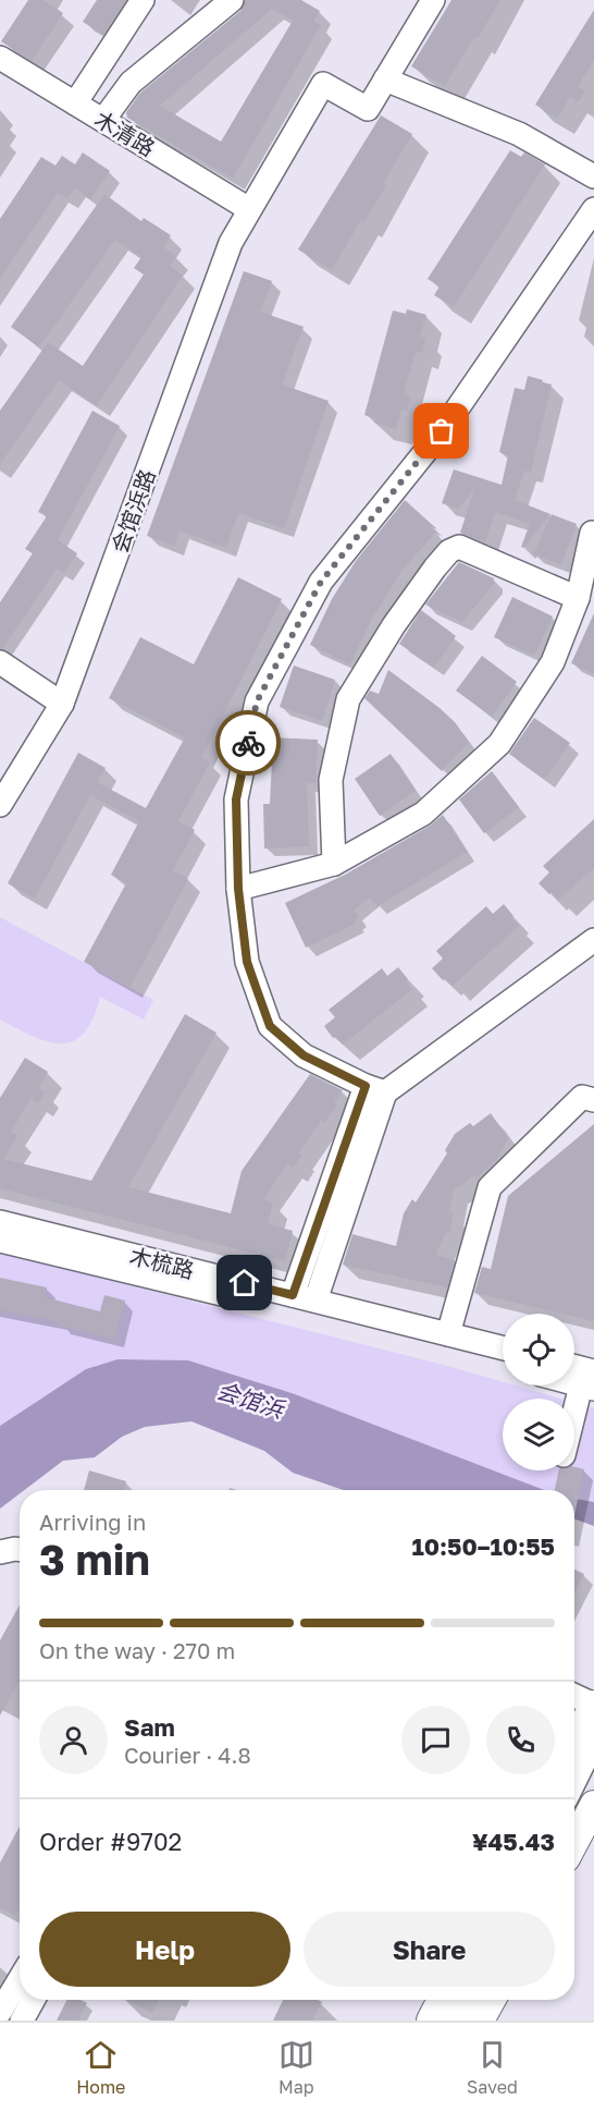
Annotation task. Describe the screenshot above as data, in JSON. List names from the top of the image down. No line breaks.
{"streets":{"street":["木清路","会馆浜路","木梳路"]},"crossings":[["木清路","会馆浜路"]],"water":["会馆浜"],"page":{"heading":["3 min","Arriving in","10:50–10:55"],"panel":["Sam","Courier · 4.8","Order #9702","¥45.43"],"bar":"On the way · 270 m","buttons":["Help","Share"],"tabs":["Home","Map","Saved"]}}
